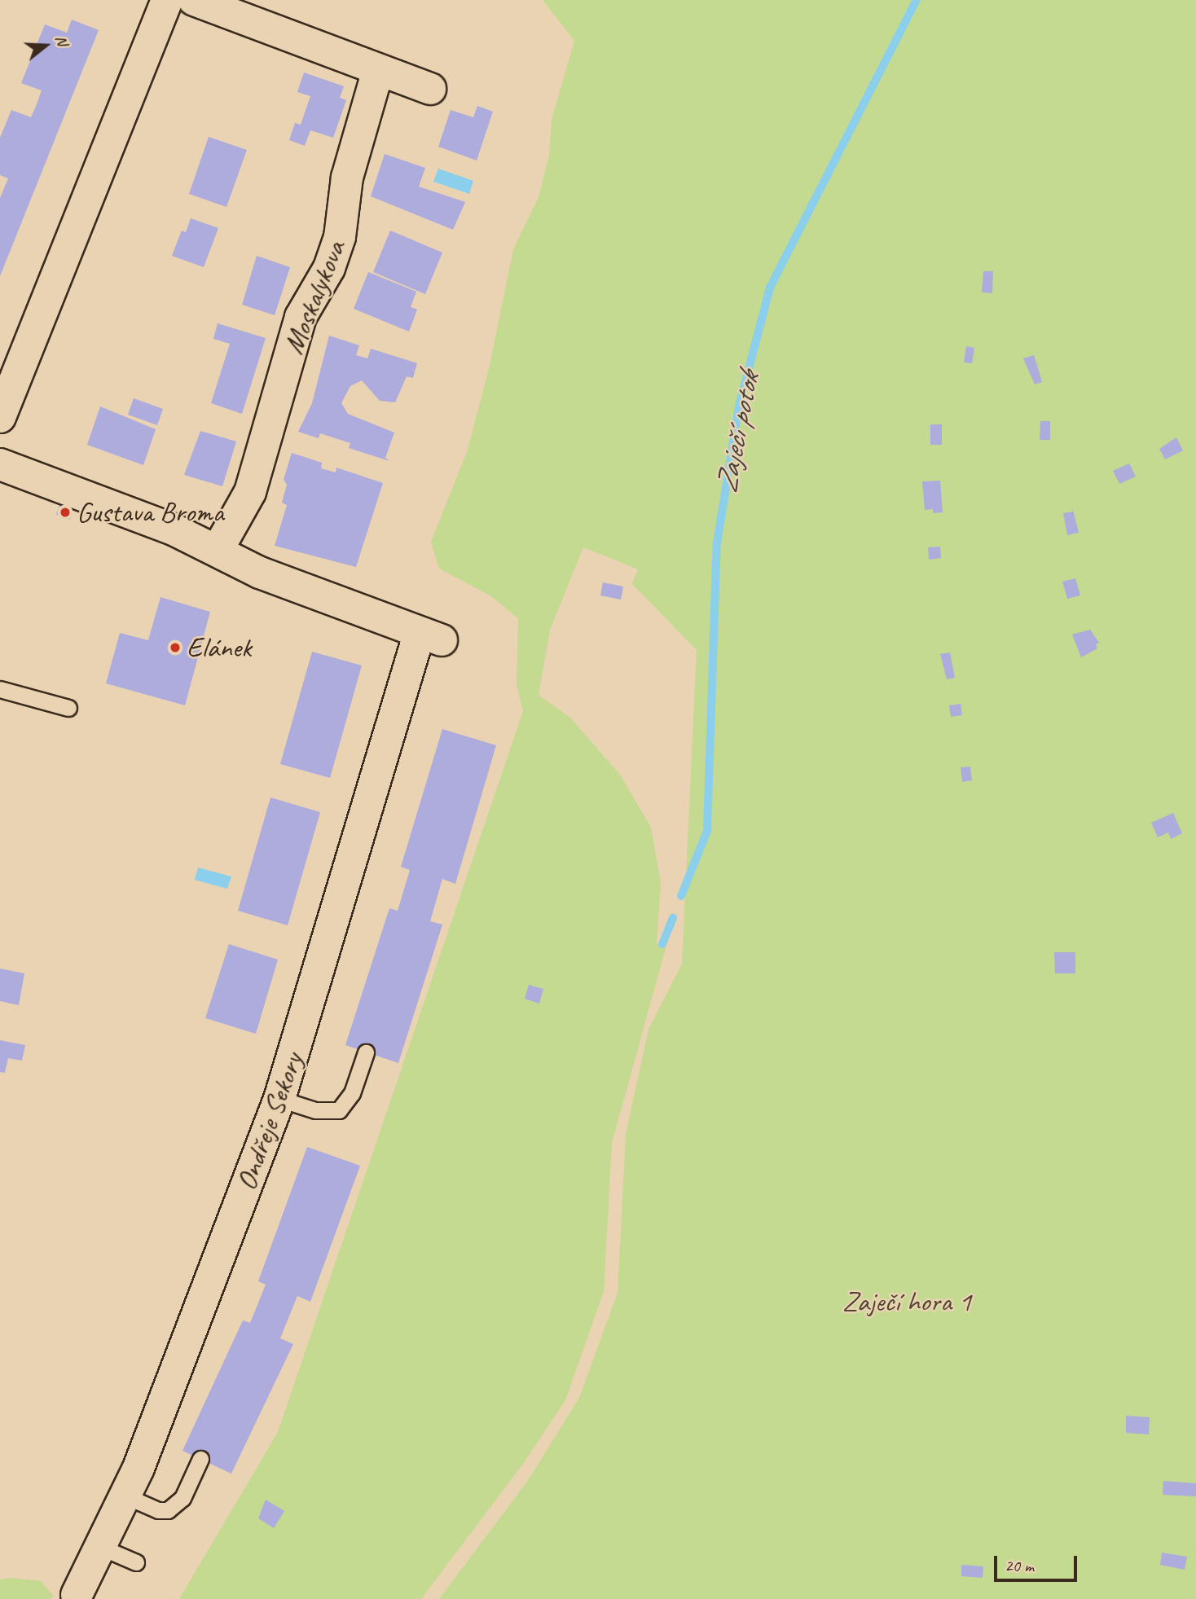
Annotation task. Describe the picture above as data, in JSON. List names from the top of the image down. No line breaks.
{"streets":{"street":["Moskalykova","Ondřeje Sekory"]},"crossings":[["Moskalykova","Ondřeje Sekory"]],"water":["Zaječí potok"],"parks":["Zaječí hora 1"],"places":["Gustava Broma","Elánek"],"scale_bar":"20 m","north":"right"}
